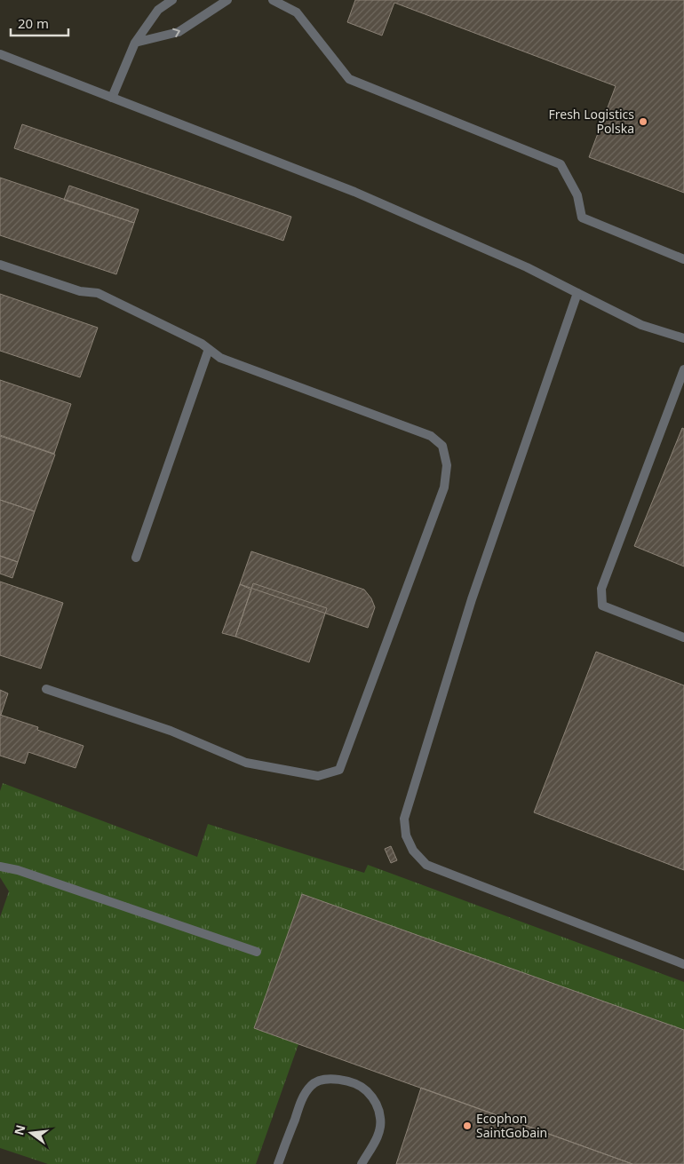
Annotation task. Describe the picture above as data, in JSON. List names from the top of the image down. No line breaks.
{"places":["Fresh Logistics Polska","Ecophon SaintGobain"],"scale_bar":"20 m","north":"left"}
